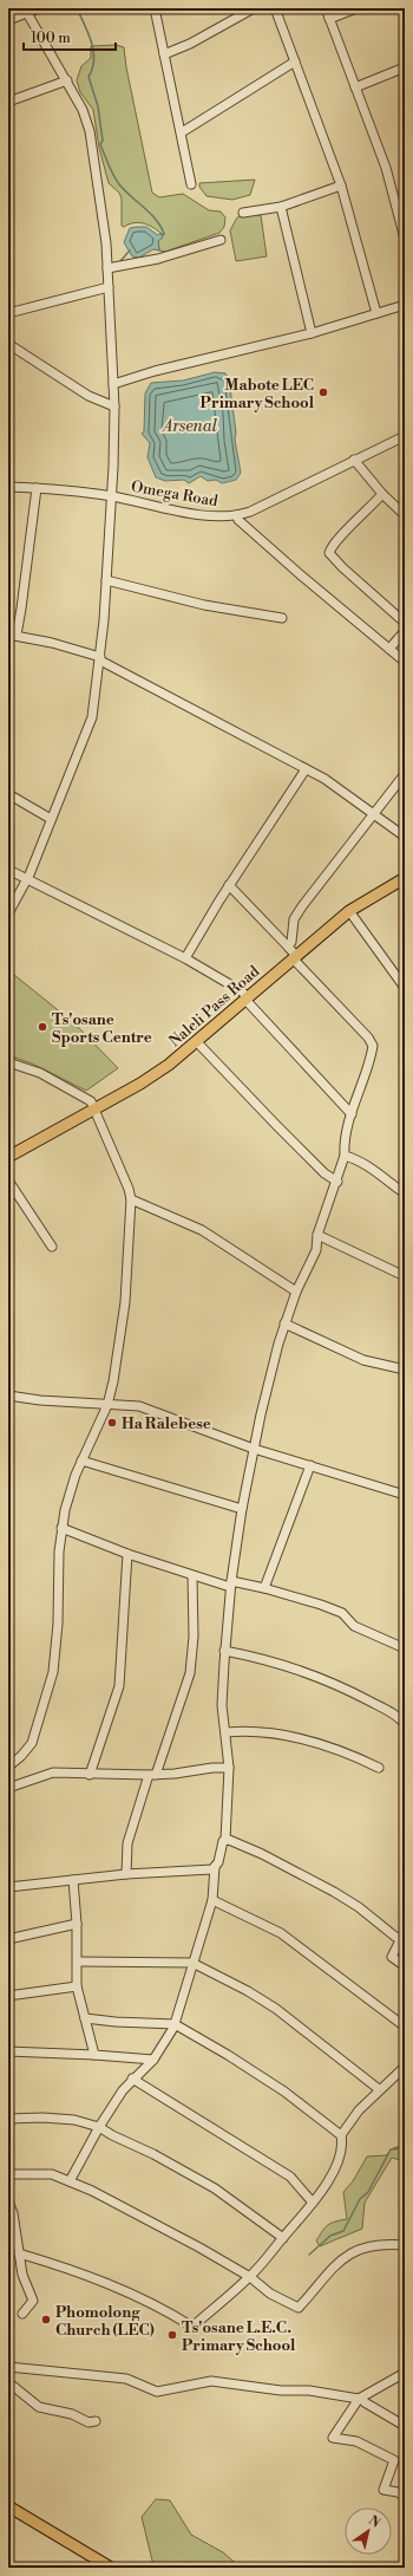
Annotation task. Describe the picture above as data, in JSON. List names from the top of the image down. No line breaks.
{"streets":{"main road":["Naleli Pass Road"],"street":["Omega Road"]},"water":["Arsenal"],"places":["Mabote LEC Primary School","Ts'osane Sports Centre","Ha Ralebese","Phomolong Church (LEC)","Ts'osane L.E.C. Primary School"],"scale_bar":"100 m","north":"top right"}
